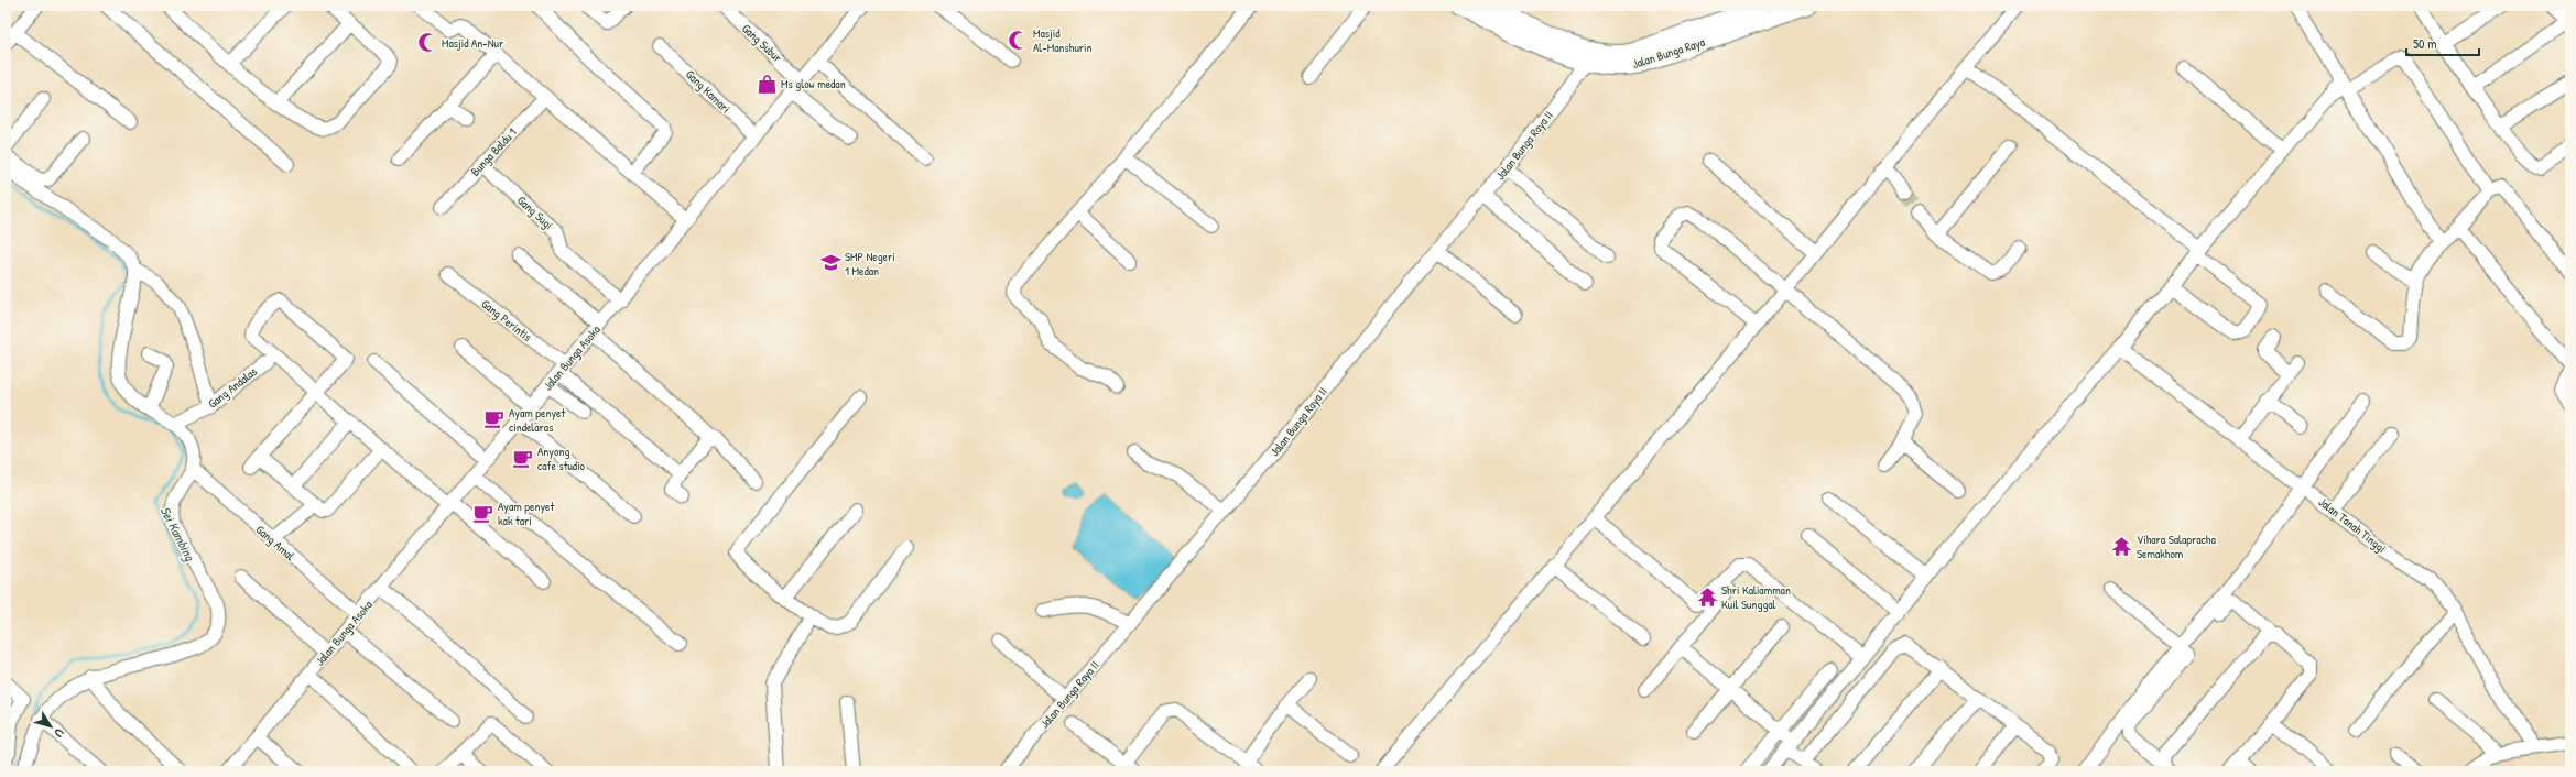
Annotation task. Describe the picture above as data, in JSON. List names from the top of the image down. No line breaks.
{"streets":{"main road":["Jalan Bunga Raya"],"street":["Gang Subur","Gang Kamari","Jalan Bunga Raya II","Bunga Baldu 1","Gang Sugi","Gang Perintis","Jalan Bunga Asoka","Gang Andalas","Jalan Tanah Tinggi","Gang Amal"]},"crossings":[["Gang Subur","Jalan Bunga Asoka"],["Jalan Bunga Raya","Jalan Bunga Raya II"],["Gang Kamari","Jalan Bunga Asoka"],["Bunga Baldu 1","Gang Sugi"],["Gang Sugi","Jalan Bunga Asoka"],["Gang Perintis","Jalan Bunga Asoka"],["Jalan Bunga Asoka","Gang Amal"]],"water":["Sei Kambing"],"places":{"mosque":["Masjid Al-Manshurin","Masjid An-Nur"],"shop":["Ms glow medan"],"school or university":["SMP Negeri 1 Medan"],"cafe":["Ayam penyet cindelaras","Anyong cafe studio","Ayam penyet kak tari"],"temple":["Vihara Salapracha Semakhom","Shri Kaliamman Kuil Sunggal"]},"scale_bar":"50 m","north":"bottom right"}
